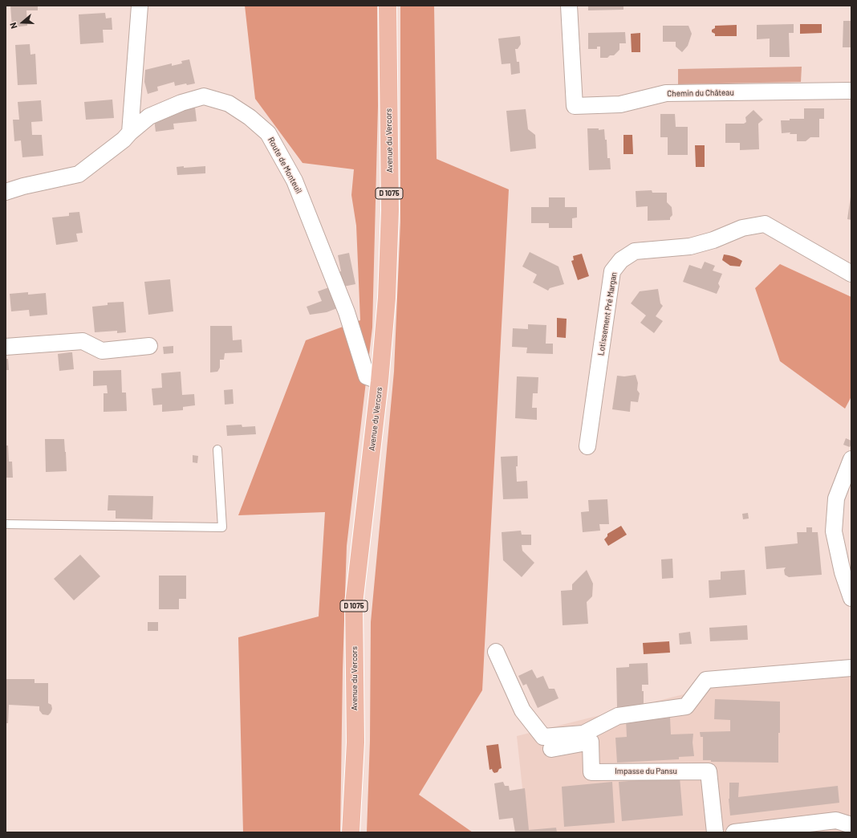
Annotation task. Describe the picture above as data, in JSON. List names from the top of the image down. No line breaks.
{"streets":{"main road":["Avenue du Vercors","D 1075"],"street":["Chemin du Château","Route de Monteuil","Lotissement Pré Margan","Impasse du Pansu"]},"crossings":[["Avenue du Vercors","Route de Monteuil"]],"north":"left"}
